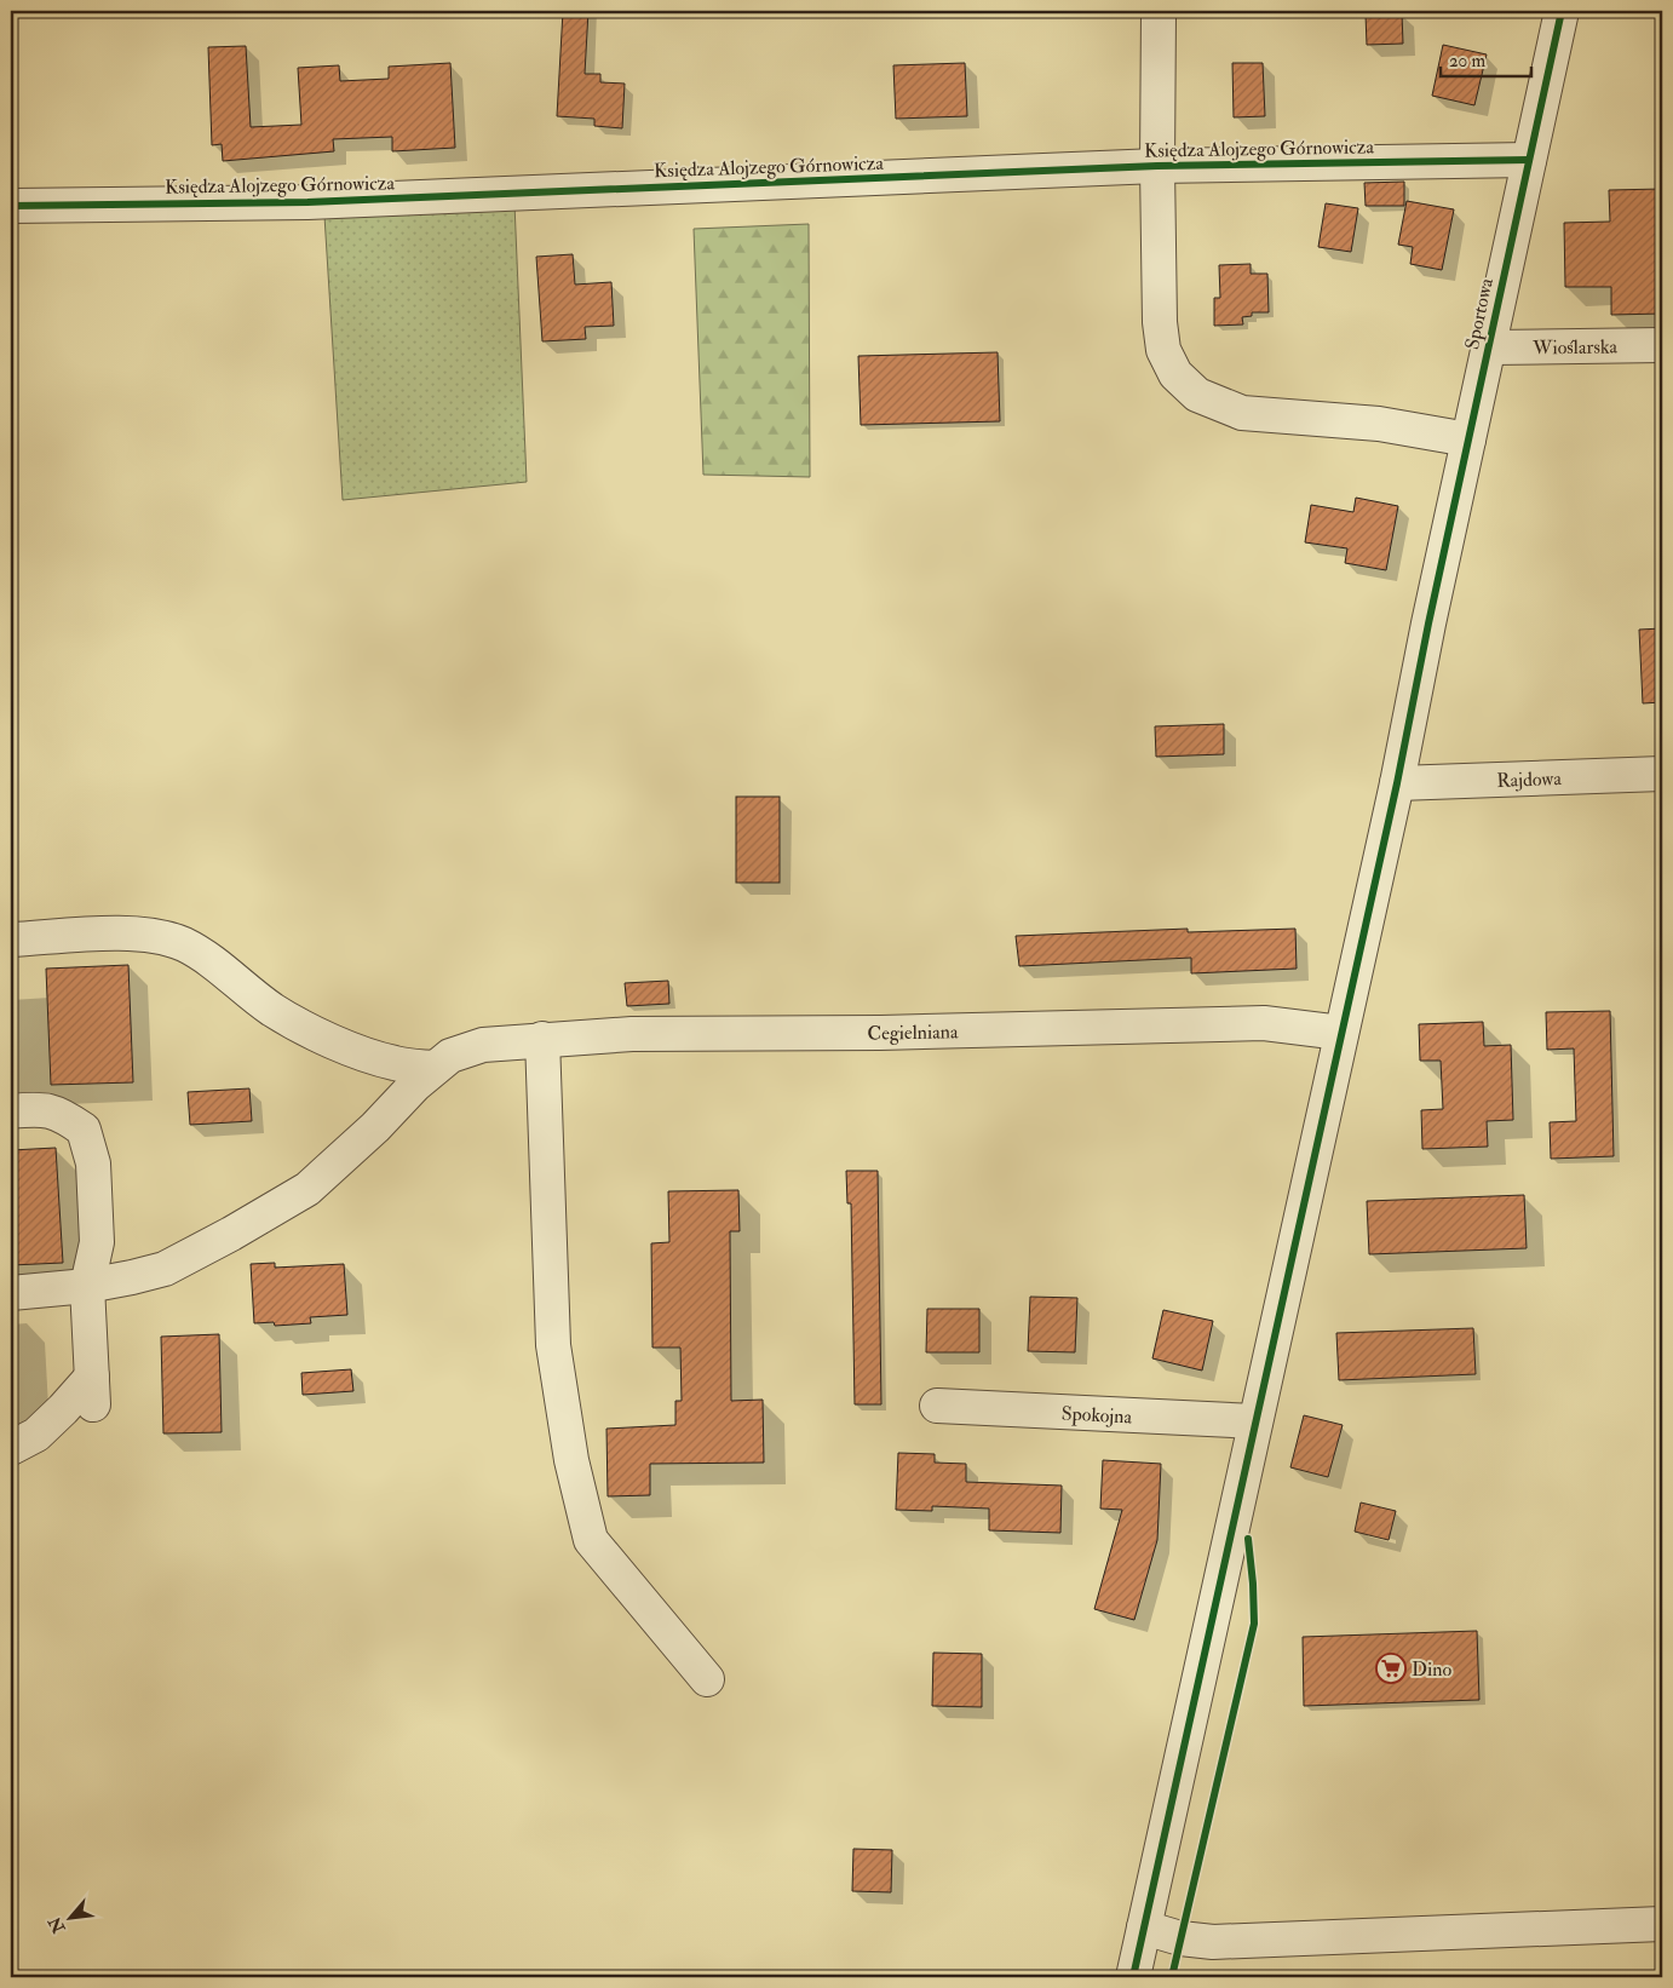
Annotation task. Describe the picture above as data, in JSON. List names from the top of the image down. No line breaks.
{"streets":{"street":["Księdza Alojzego Górnowicza","Sportowa","Wioślarska","Rajdowa","Cegielniana","Spokojna"]},"crossings":[["Księdza Alojzego Górnowicza","Sportowa"],["Sportowa","Wioślarska"],["Sportowa","Rajdowa"],["Sportowa","Cegielniana"],["Sportowa","Spokojna"]],"places":{"supermarket":["Dino"]},"scale_bar":"20 m","north":"bottom left"}
